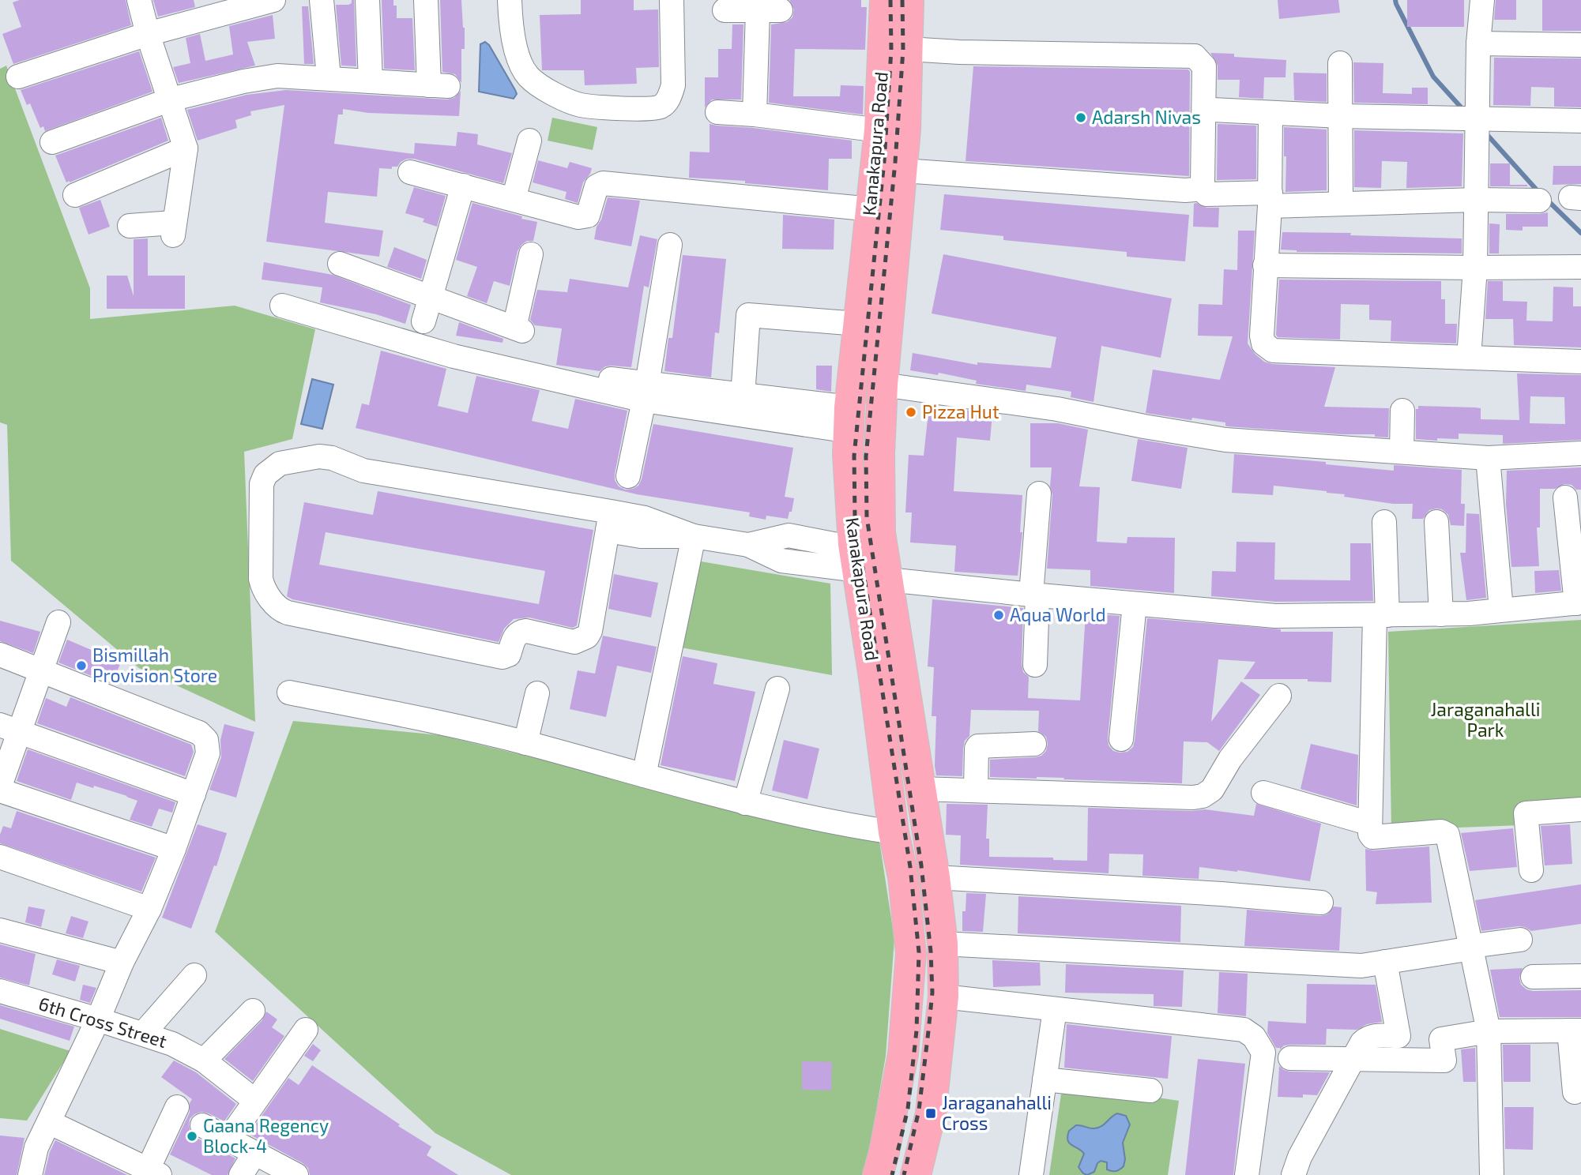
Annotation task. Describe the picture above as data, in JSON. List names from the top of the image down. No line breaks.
{"streets":{"highway":["Kanakapura Road"],"street":["6th Cross Street"]},"parks":["Jaraganahalli Park"],"places":{"other":["Adarsh Nivas","Pizza Hut","Aqua World","Bismillah Provision Store","Gaana Regency Block-4"],"transit":["Jaraganahalli Cross"]}}
